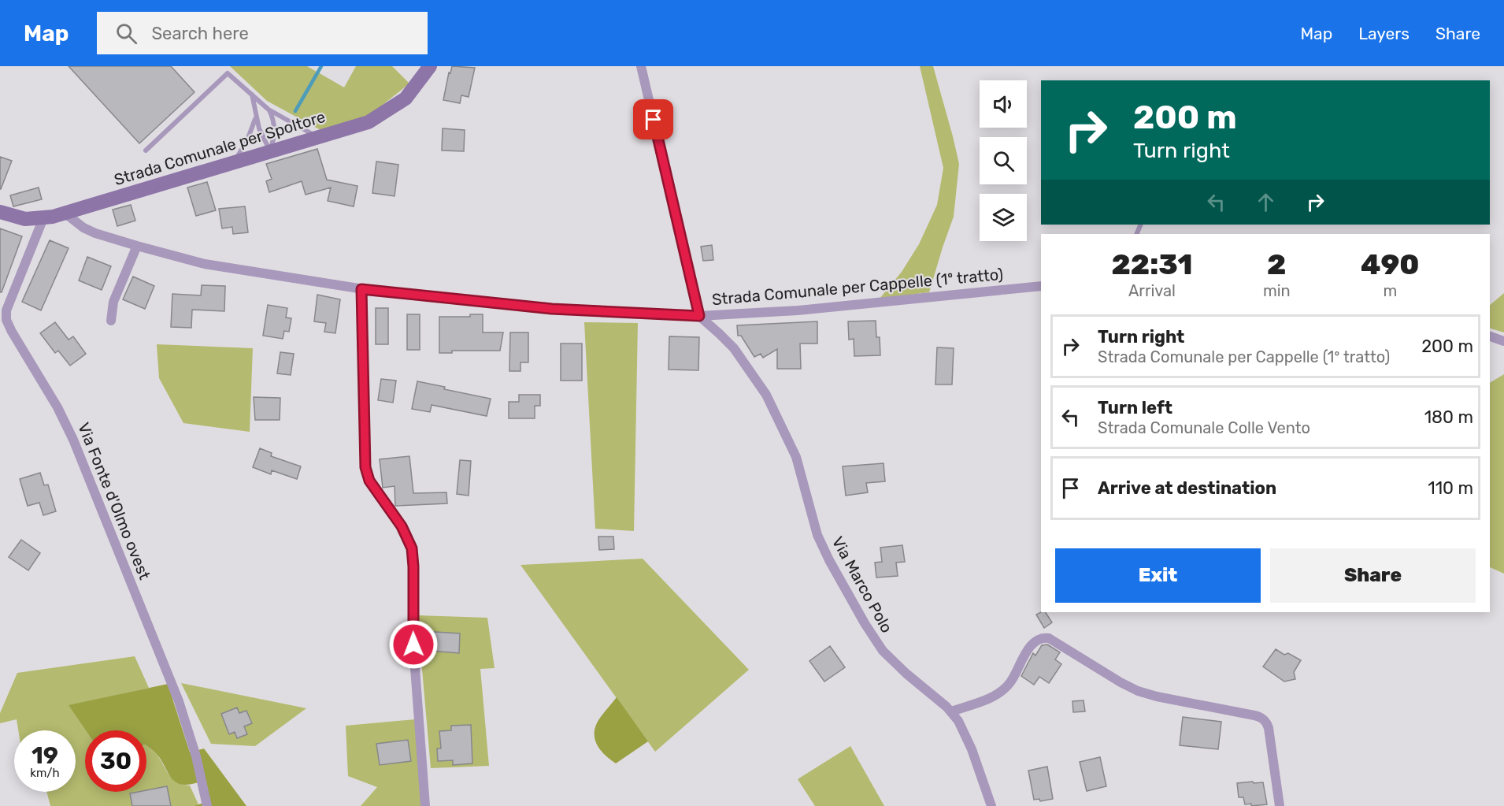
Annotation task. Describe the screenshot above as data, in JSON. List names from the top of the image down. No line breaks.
{"streets":{"street":["Strada Comunale per Spoltore","Strada Comunale per Cappelle (1º tratto)","Via Fonte d'Olmo ovest","Via Marco Polo"]},"crossings":[["Strada Comunale per Spoltore","Strada Comunale per Cappelle (1º tratto)"],["Strada Comunale per Spoltore","Via Fonte d'Olmo ovest"],["Strada Comunale per Cappelle (1º tratto)","Via Marco Polo"]],"page":{"header":"Map","search":"Search here","nav":["Map","Layers","Share"],"turn":["200 m","Turn right"],"eta":["22:31","Arrival","2","min","490","m"],"list":[{"name":"Turn right","note":"Strada Comunale per Cappelle (1º tratto)","value":"200 m"},{"name":"Turn left","note":"Strada Comunale Colle Vento","value":"180 m"},{"name":"Arrive at destination","value":"110 m"}],"buttons":["Exit","Share"],"speed":"19 km/h","limit":"30"}}
